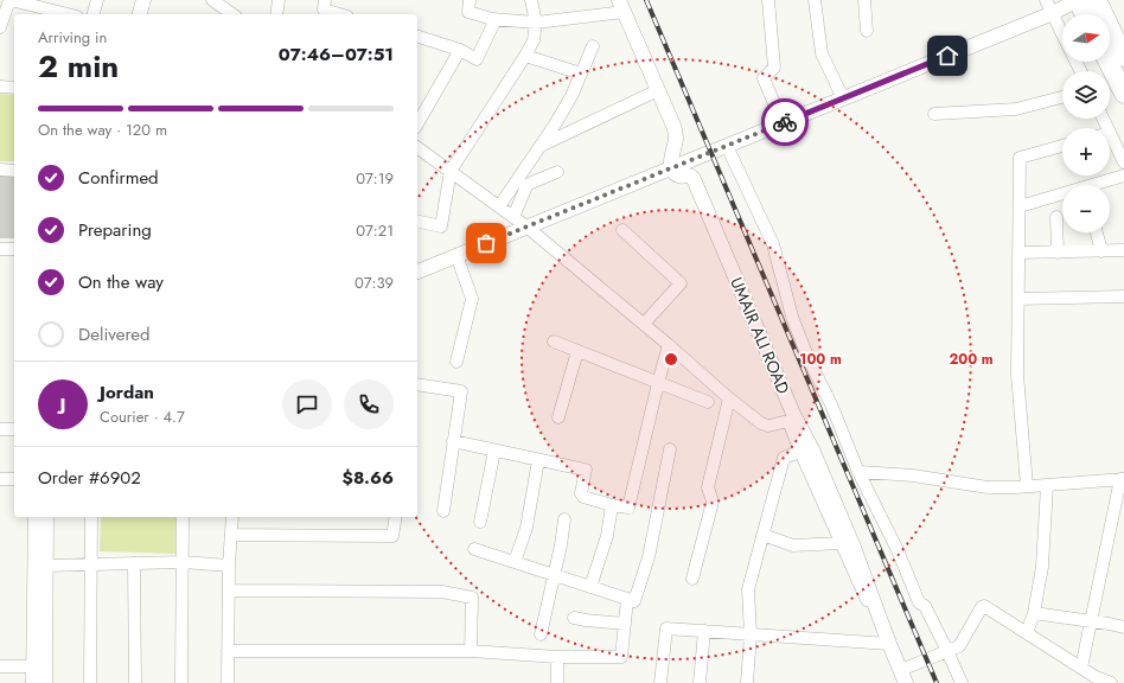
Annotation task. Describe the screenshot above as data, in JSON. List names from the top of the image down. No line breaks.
{"streets":{"street":["UMAIR ALI ROAD"]},"north":"right","page":{"map_buttons":["+","−"],"heading":["2 min","Arriving in","07:46–07:51"],"panel":["Jordan","Courier · 4.7","Order #6902","$8.66"],"bar":"On the way · 120 m","list":[["Confirmed","07:19"],["Preparing","07:21"],["On the way","07:39"],"Delivered"],"round":"J"},"rings":["100 m","200 m"]}
